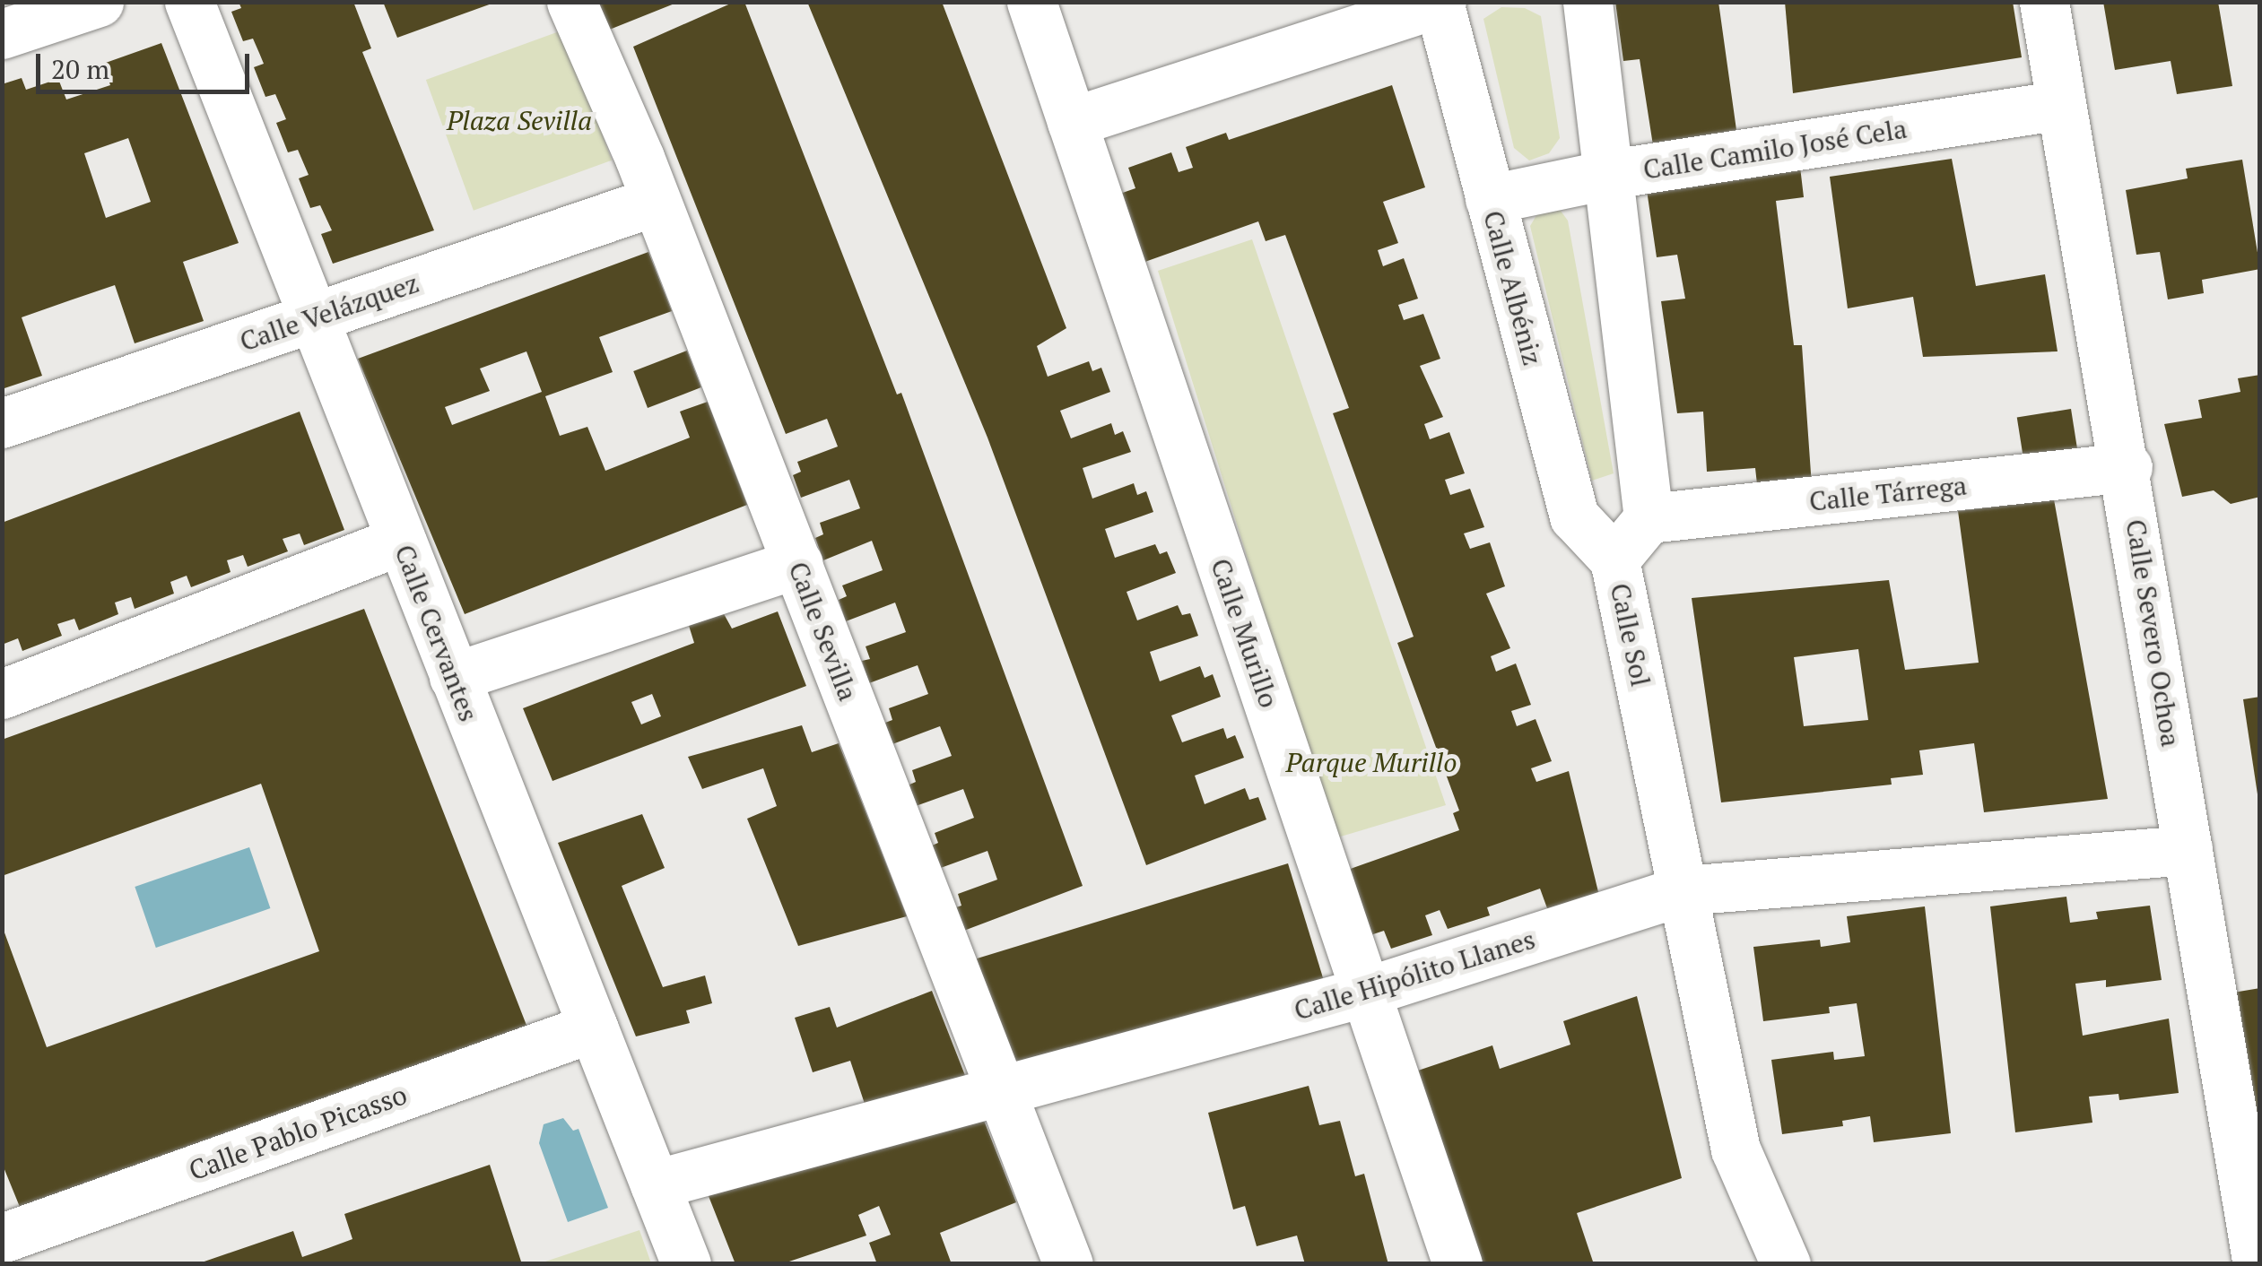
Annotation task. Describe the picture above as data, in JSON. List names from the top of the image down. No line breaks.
{"streets":{"street":["Calle Camilo José Cela","Calle Albéniz","Calle Velázquez","Calle Tárrega","Calle Sevilla","Calle Cervantes","Calle Murillo","Calle Severo Ochoa","Calle Sol","Calle Hipólito Llanes","Calle Pablo Picasso"]},"crossings":[["Calle Camilo José Cela","Calle Albéniz"],["Calle Camilo José Cela","Calle Severo Ochoa"],["Calle Albéniz","Calle Sol"],["Calle Velázquez","Calle Sevilla"],["Calle Velázquez","Calle Cervantes"],["Calle Tárrega","Calle Severo Ochoa"],["Calle Tárrega","Calle Sol"],["Calle Sevilla","Calle Hipólito Llanes"],["Calle Cervantes","Calle Hipólito Llanes"],["Calle Cervantes","Calle Pablo Picasso"],["Calle Murillo","Calle Hipólito Llanes"],["Calle Severo Ochoa","Calle Hipólito Llanes"],["Calle Sol","Calle Hipólito Llanes"]],"parks":["Plaza Sevilla","Parque Murillo"],"scale_bar":"20 m"}
